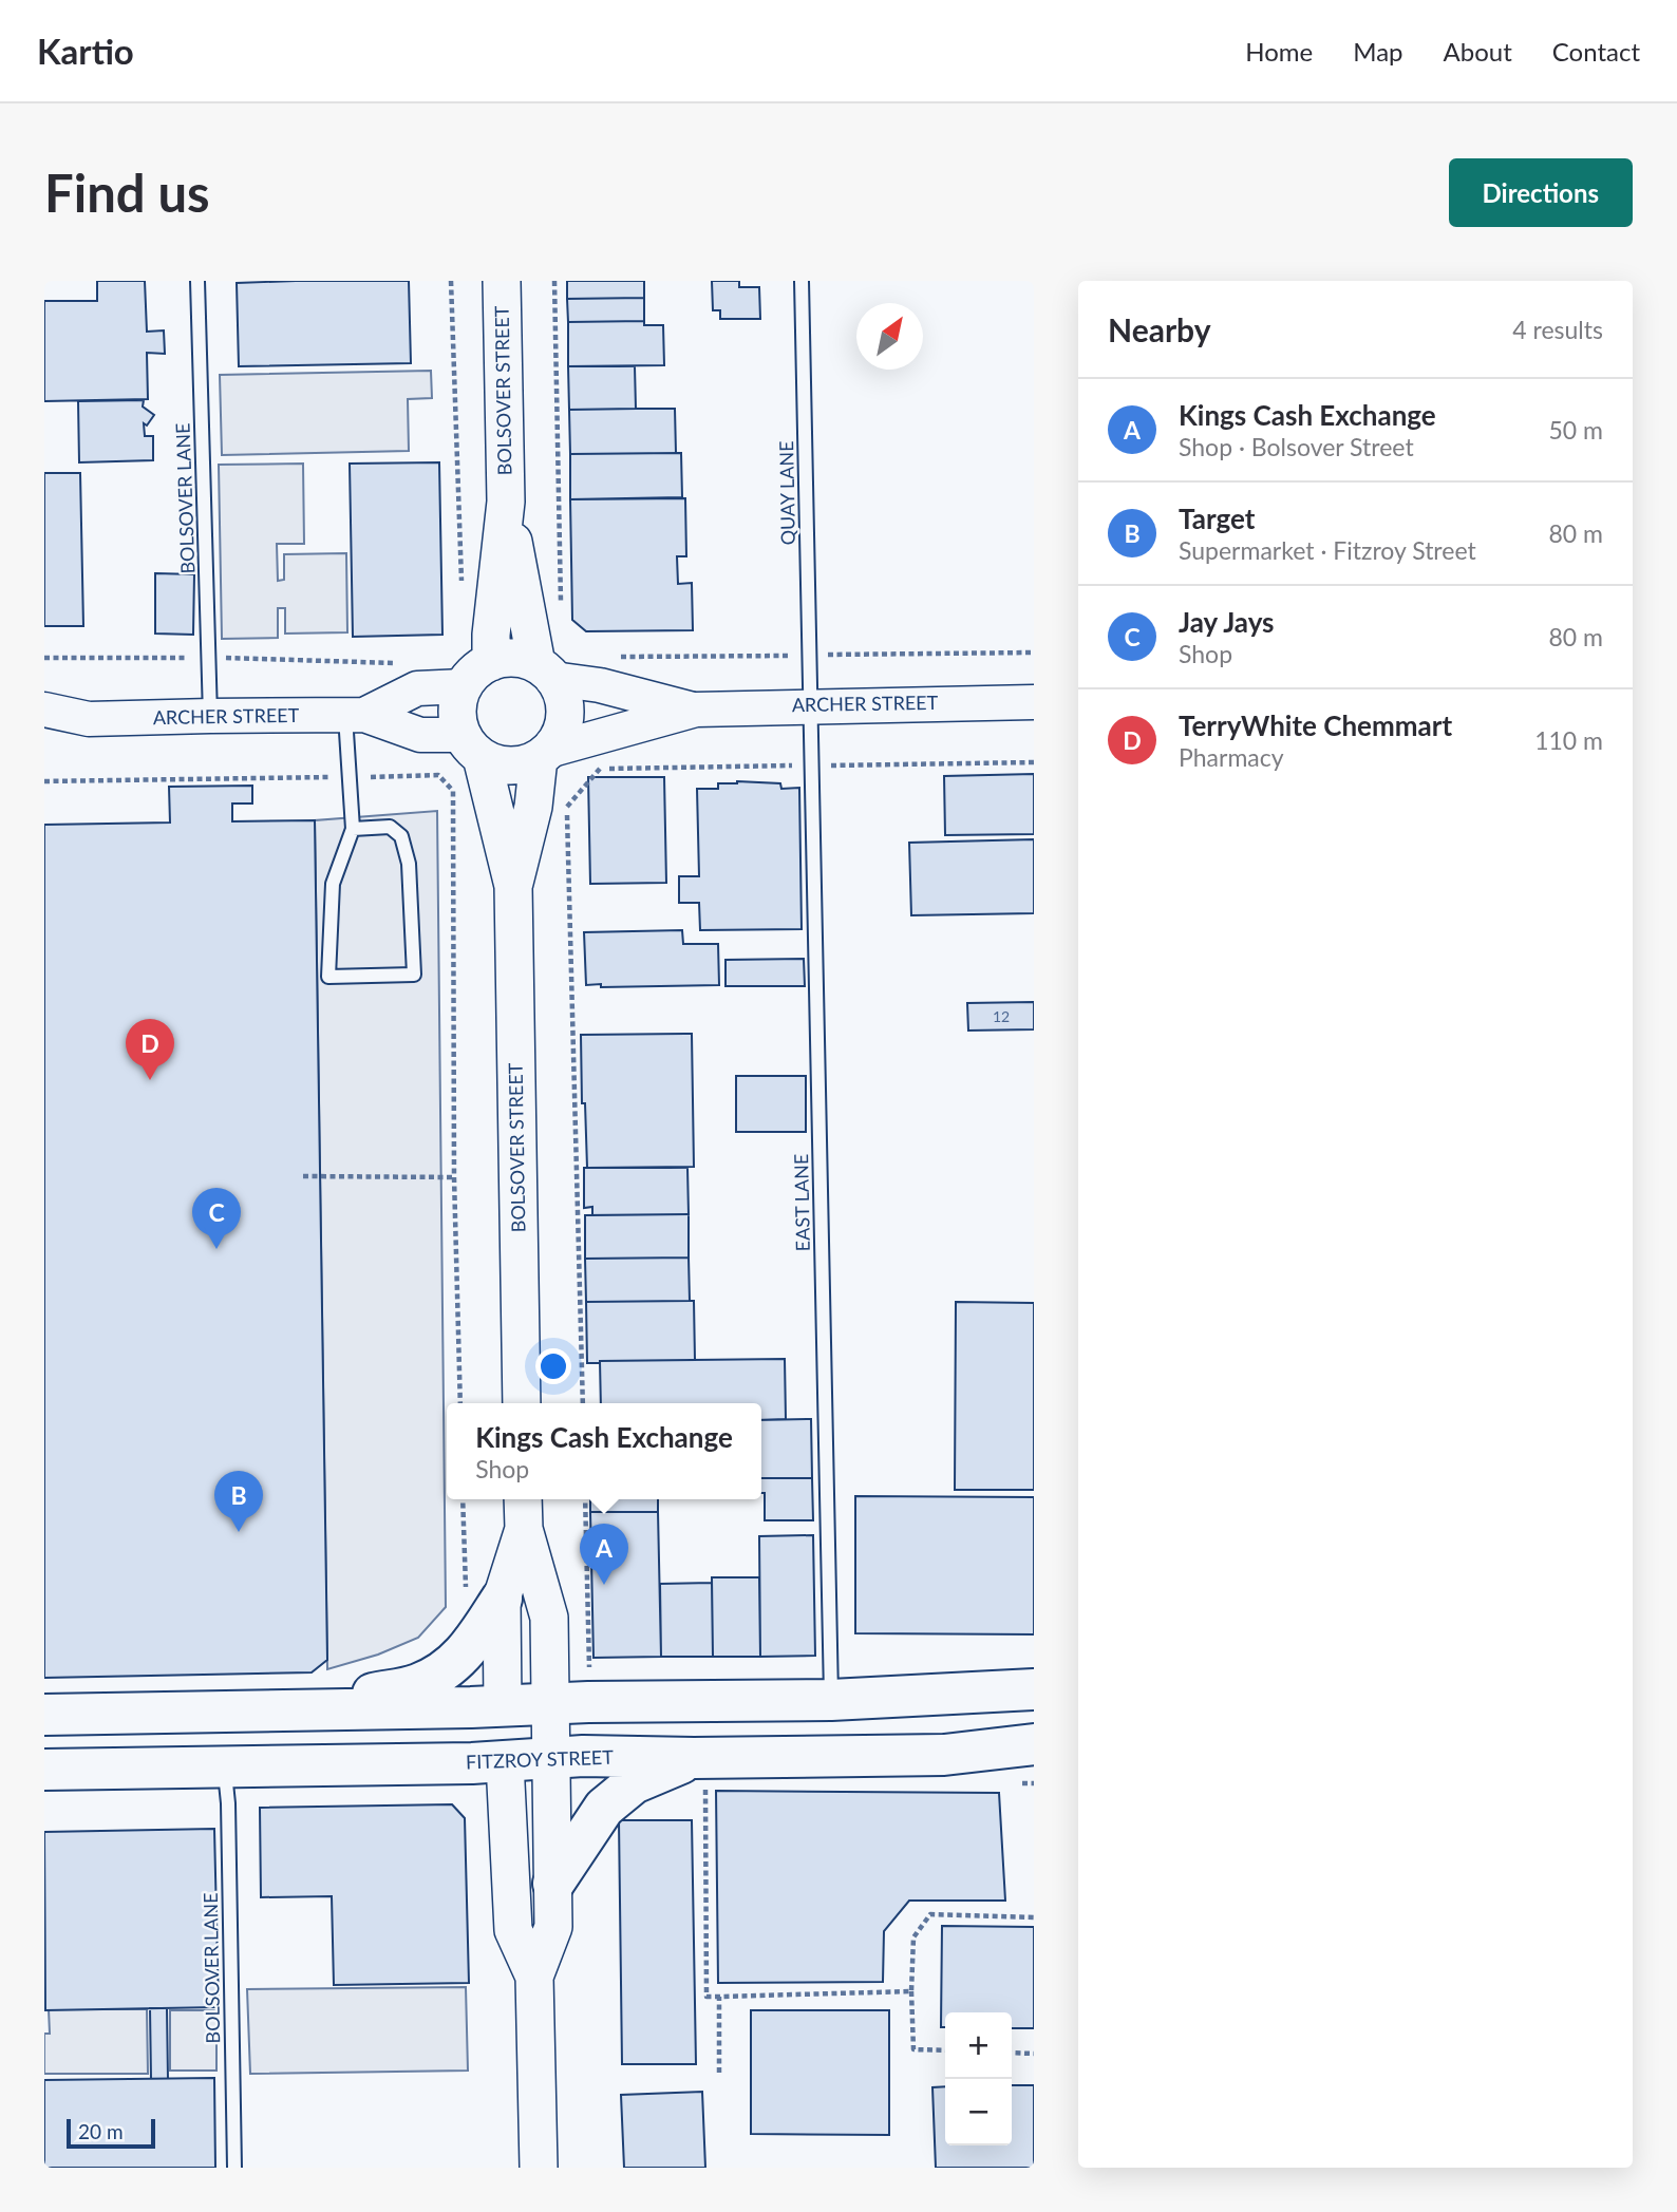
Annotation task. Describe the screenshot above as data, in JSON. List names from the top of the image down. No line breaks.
{"streets":{"main road":["BOLSOVER STREET","FITZROY STREET"],"street":["ARCHER STREET"],"lane":["QUAY LANE","BOLSOVER LANE","EAST LANE"]},"crossings":[["BOLSOVER STREET","ARCHER STREET"],["QUAY LANE","ARCHER STREET"],["QUAY LANE","EAST LANE"],["BOLSOVER LANE","ARCHER STREET"],["BOLSOVER LANE","FITZROY STREET"],["ARCHER STREET","EAST LANE"]],"house_numbers":["12"],"scale_bar":"20 m","north":"top right","page":{"header":"Kartio","nav":["Home","Map","About","Contact"],"buttons":"Directions","title":"Find us","heading":["Nearby","4 results"],"list":[{"mark":"A","name":"Kings Cash Exchange","note":"Shop · Bolsover Street","value":"50 m"},{"mark":"B","name":"Target","note":"Supermarket · Fitzroy Street","value":"80 m"},{"mark":"C","name":"Jay Jays","note":"Shop","value":"80 m"},{"mark":"D","name":"TerryWhite Chemmart","note":"Pharmacy","value":"110 m"}],"pins":["D","C","B","A"],"popup":["Kings Cash Exchange","Shop"],"map_buttons":["+","−"],"scale":"20 m"}}
